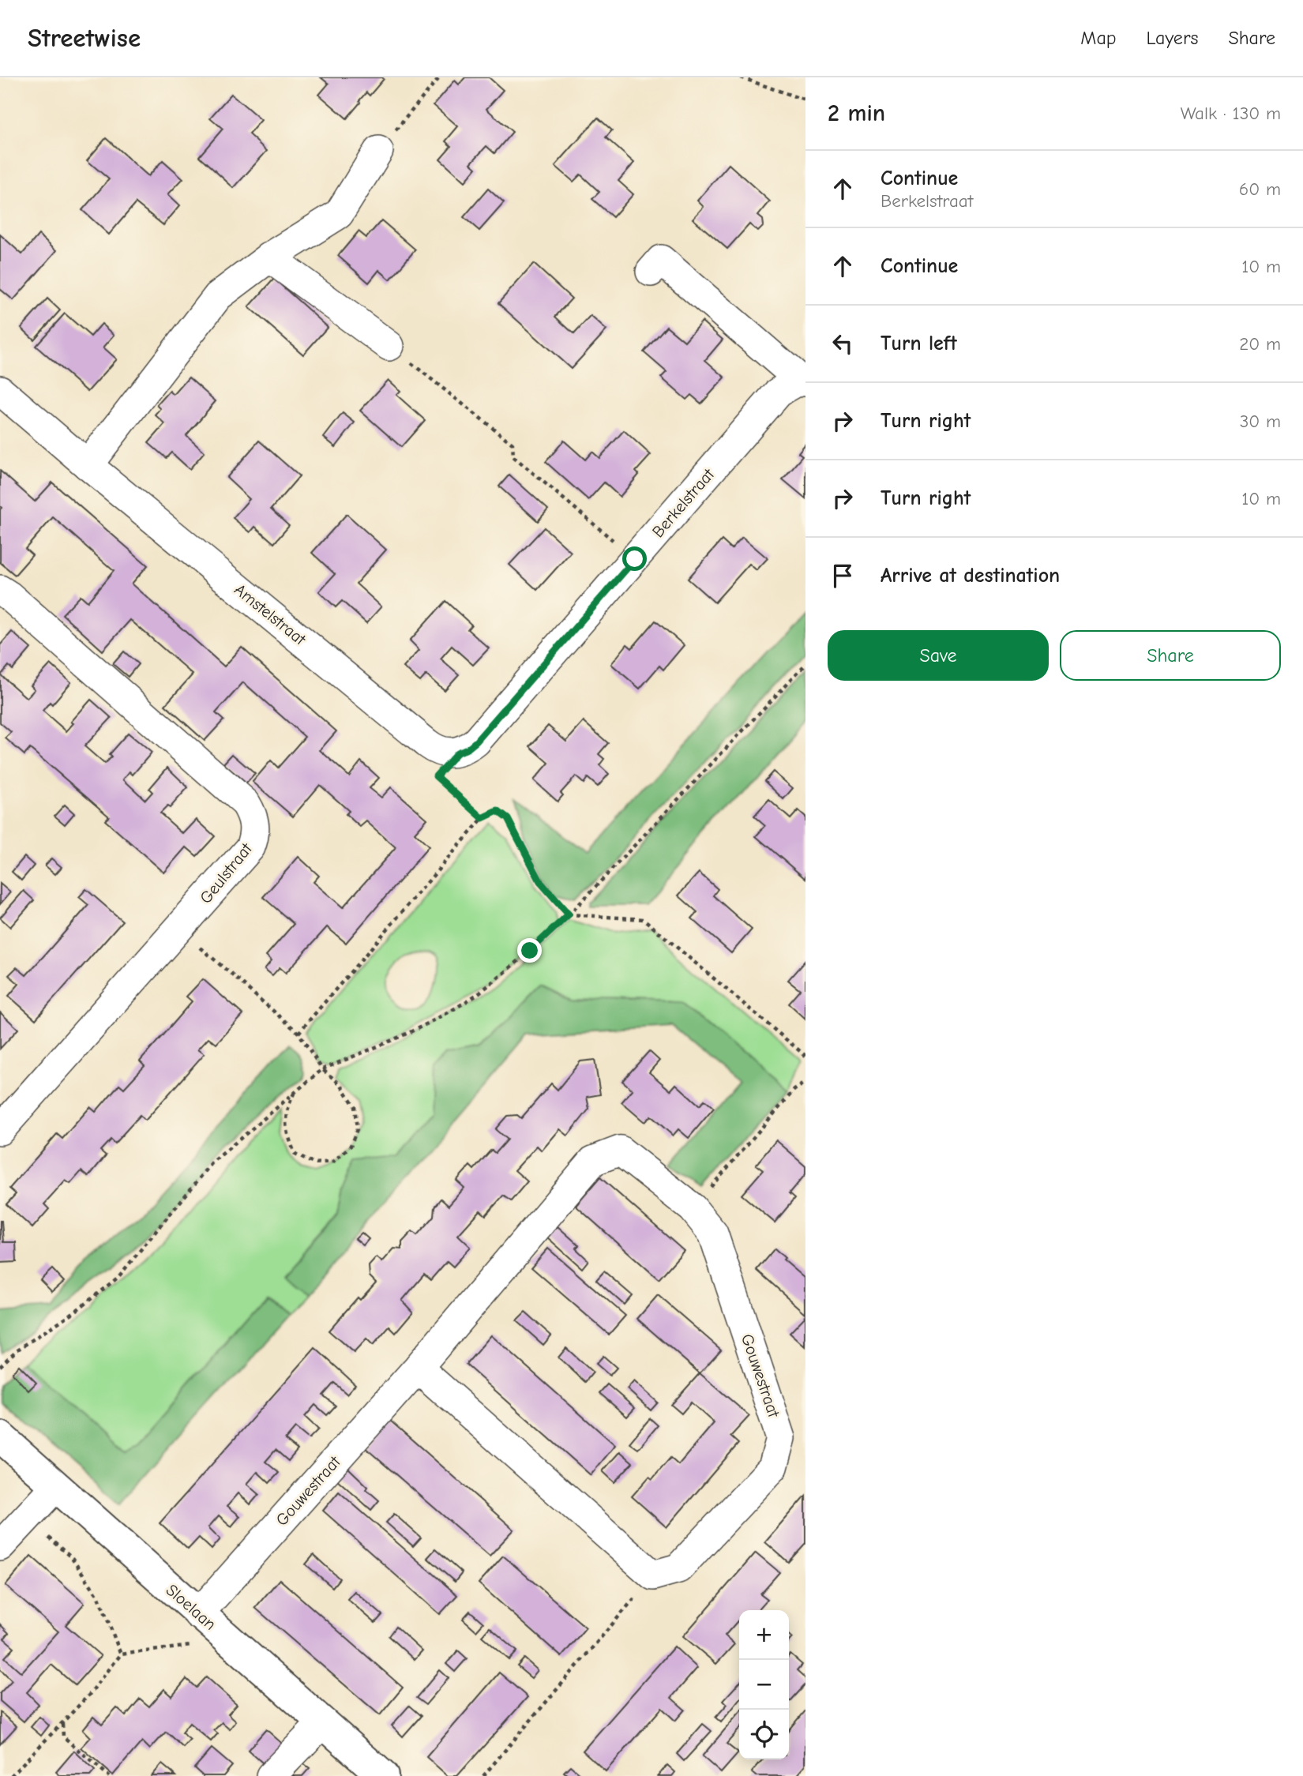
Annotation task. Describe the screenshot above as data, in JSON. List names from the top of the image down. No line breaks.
{"streets":{"street":["Berkelstraat","Amstelstraat","Geulstraat","Gouwestraat","Sloelaan"]},"crossings":[["Berkelstraat","Amstelstraat"],["Gouwestraat","Sloelaan"]],"page":{"header":"Streetwise","nav":["Map","Layers","Share"],"heading":["2 min","Walk · 130 m"],"list":[["Continue","Berkelstraat","60 m"],["Continue","10 m"],["Turn left","20 m"],["Turn right","30 m"],["Turn right","10 m"],"Arrive at destination"],"buttons":["Save","Share"],"map_buttons":["+","−"]}}
